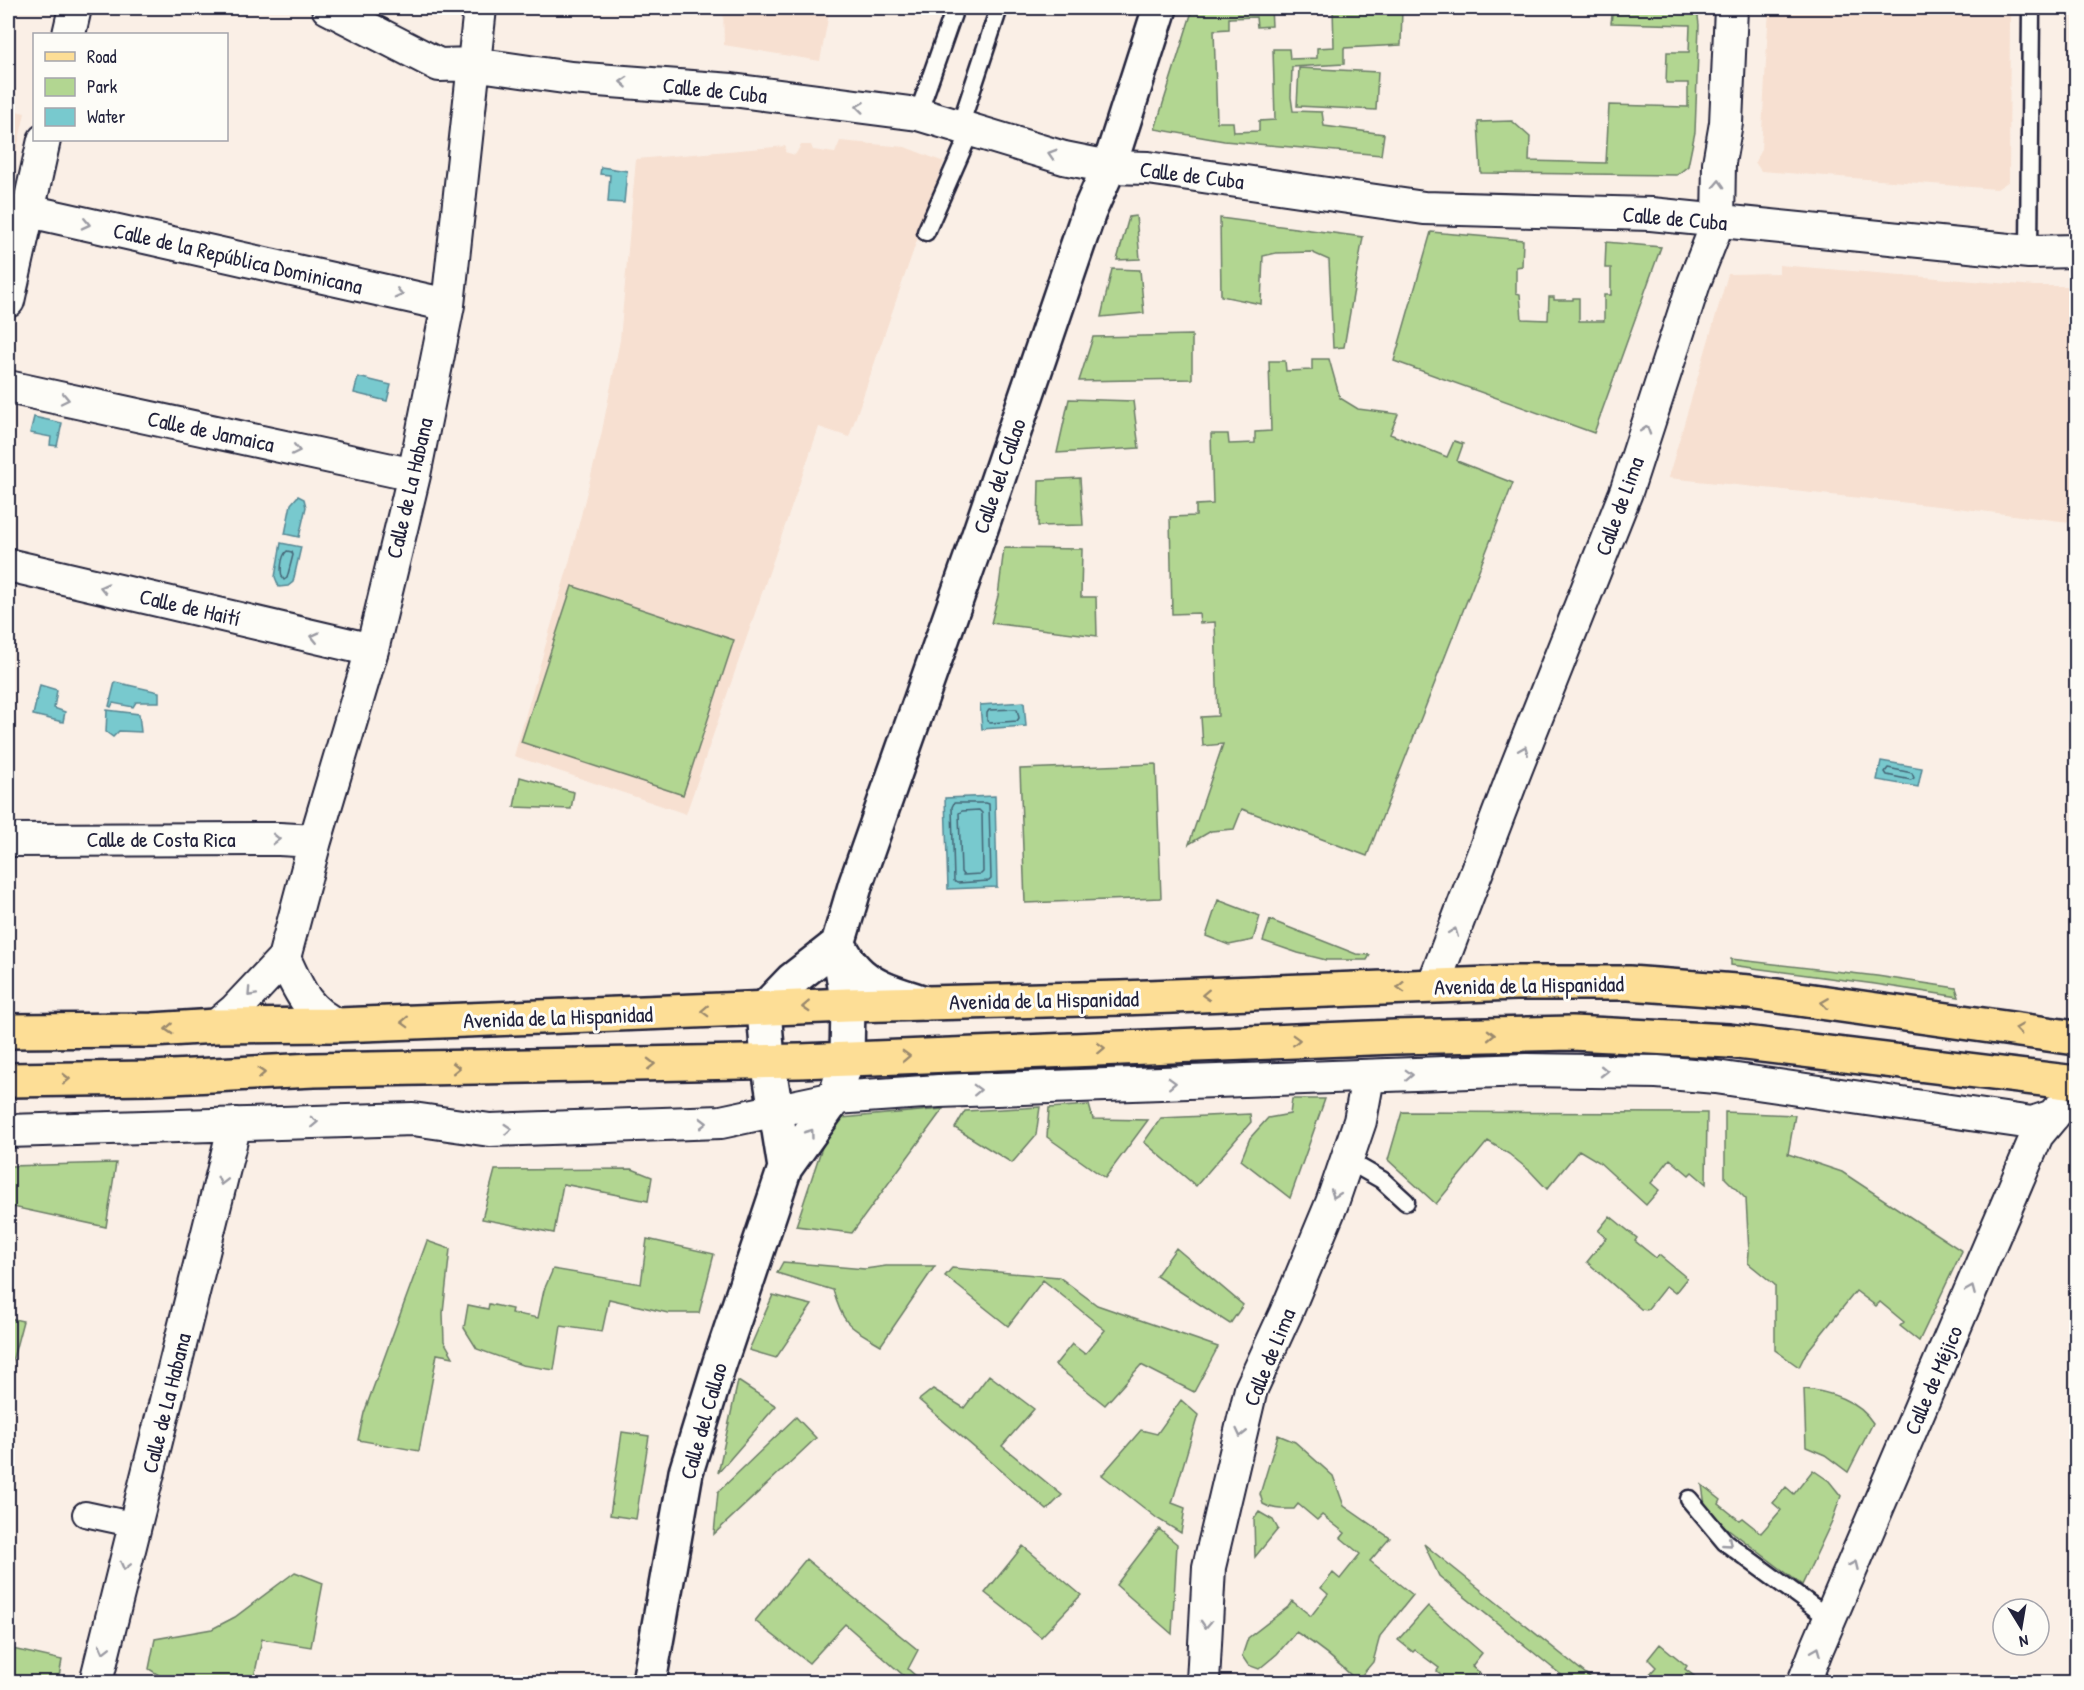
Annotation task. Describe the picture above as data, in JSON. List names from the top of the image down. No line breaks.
{"streets":{"main road":["Avenida de la Hispanidad"],"street":["Calle de Cuba","Calle de la República Dominicana","Calle de Jamaica","Calle del Callao","Calle de La Habana","Calle de Lima","Calle de Haití","Calle de Costa Rica","Calle de Méjico"]},"crossings":[["Calle de Cuba","Calle del Callao"],["Calle de Cuba","Calle de La Habana"],["Calle de Cuba","Calle de Lima"],["Calle de la República Dominicana","Calle de La Habana"],["Calle de Jamaica","Calle de La Habana"],["Calle del Callao","Avenida de la Hispanidad"],["Calle de La Habana","Calle de Haití"],["Calle de La Habana","Calle de Costa Rica"],["Calle de La Habana","Avenida de la Hispanidad"],["Calle de Lima","Avenida de la Hispanidad"]],"one_way":["Calle de la República Dominicana","Calle de Jamaica","Calle de La Habana","Calle de Haití","Calle de Costa Rica","Calle de Méjico"],"legend":["Road","Park","Water"],"north":"bottom"}
